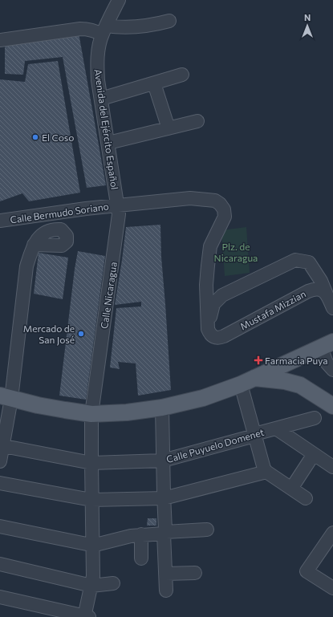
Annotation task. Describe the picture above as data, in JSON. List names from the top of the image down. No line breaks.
{"streets":{"street":["Avenida del Ejército Español","Calle Bermudo Soriano","Calle Nicaragua","Mustafa Mizzian","Calle Puyuelo Domenet"]},"crossings":[["Avenida del Ejército Español","Calle Bermudo Soriano"],["Avenida del Ejército Español","Calle Nicaragua"],["Calle Bermudo Soriano","Calle Nicaragua"],["Calle Nicaragua","Calle Puyuelo Domenet"]],"parks":["Plz. de Nicaragua"],"places":{"other":["El Coso","Mercado de San José"],"health":["Farmacia Puya"]},"north":"top"}
